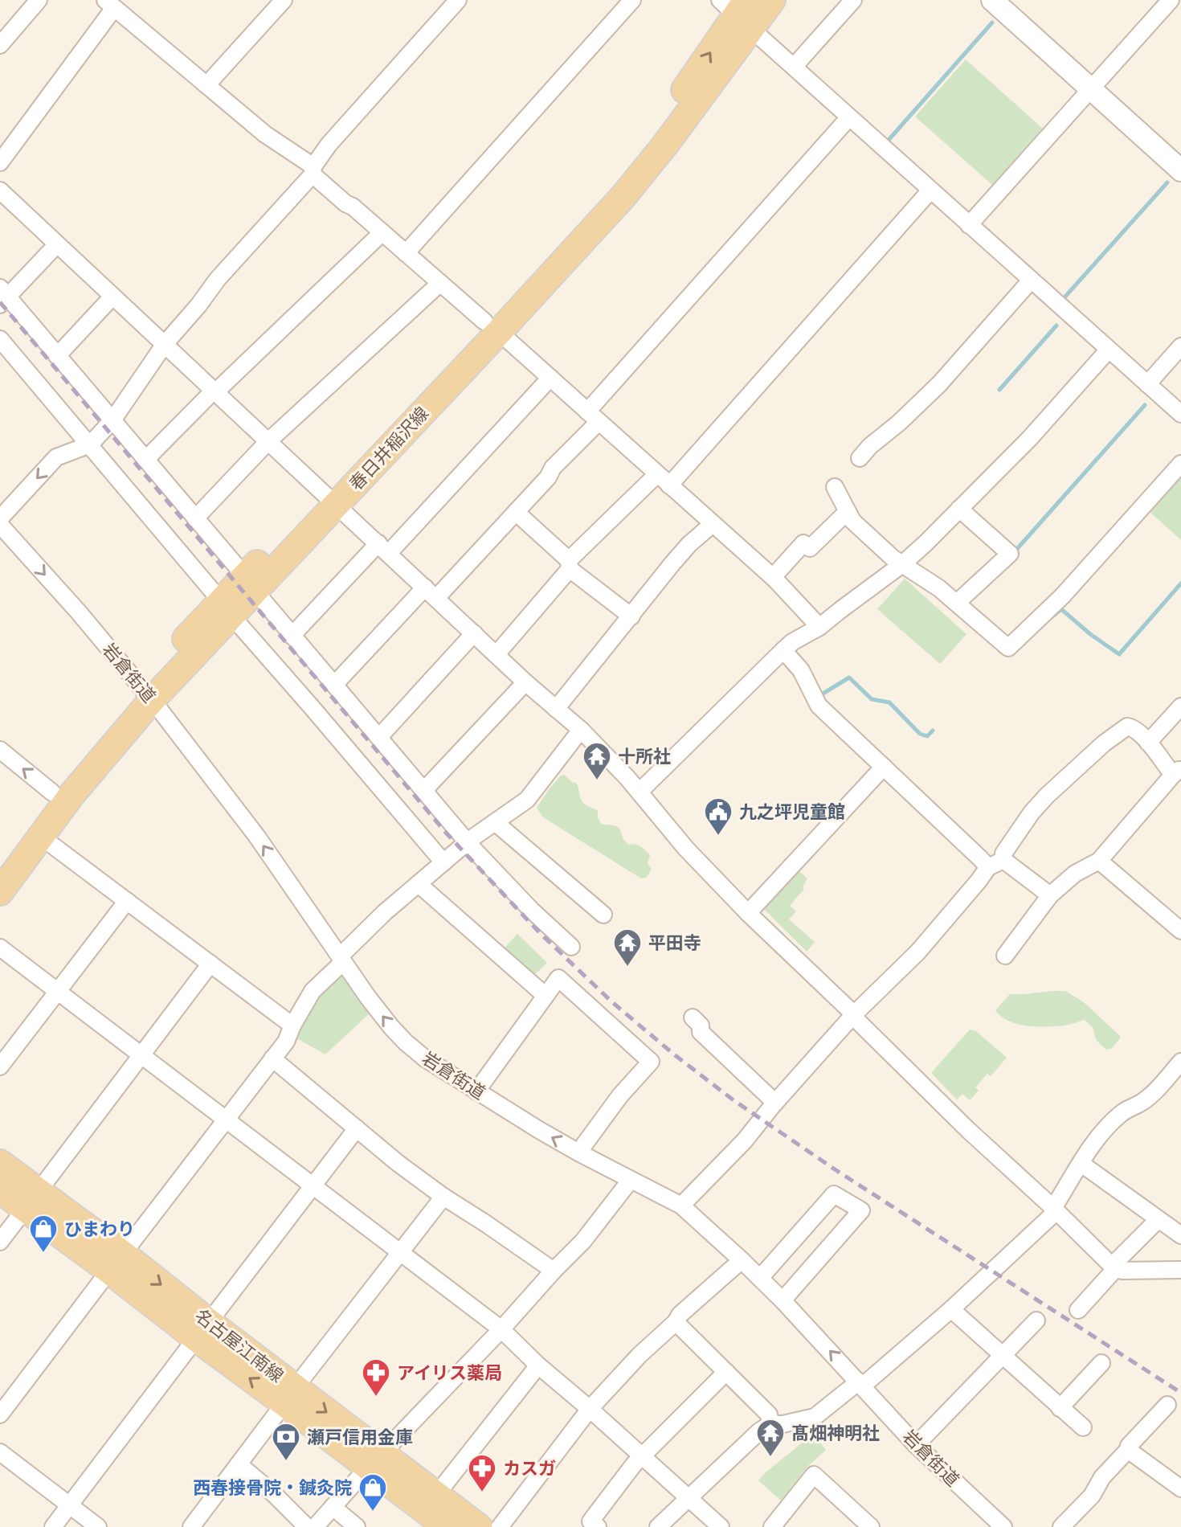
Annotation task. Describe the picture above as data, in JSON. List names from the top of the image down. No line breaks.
{"streets":{"main road":["春日井稲沢線","名古屋江南線"],"street":["岩倉街道"]},"crossings":[["春日井稲沢線","岩倉街道"]],"places":{"temple":["十所社","平田寺","髙畑神明社"],"public building":["九之坪児童館"],"shop":["ひまわり","西春接骨院・鍼灸院"],"pharmacy":["アイリス薬局","カスガ"],"bank":["瀬戸信用金庫"]}}
